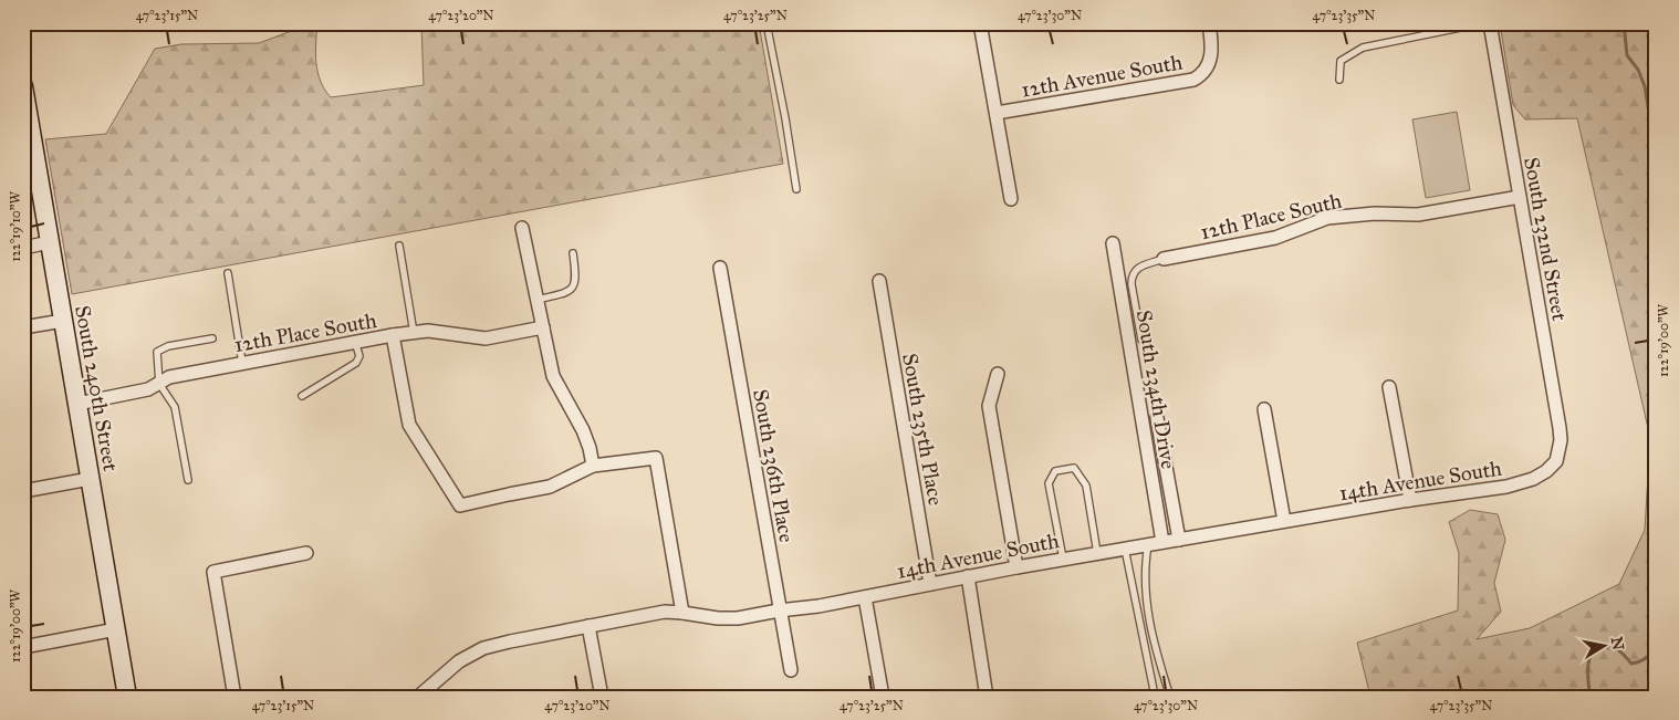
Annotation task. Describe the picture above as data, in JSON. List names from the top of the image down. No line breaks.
{"streets":{"street":["12th Avenue South","12th Place South","South 232nd Street","South 240th Street","South 234th Drive","South 235th Place","South 236th Place","14th Avenue South"]},"crossings":[["12th Place South","South 232nd Street"],["12th Place South","South 240th Street"],["South 232nd Street","14th Avenue South"],["South 234th Drive","14th Avenue South"],["South 235th Place","14th Avenue South"],["South 236th Place","14th Avenue South"]],"north":"right","coordinates":["47°23'15\"N","47°23'20\"N","47°23'25\"N","47°23'30\"N","47°23'35\"N","122°19'10\"W","122°19'00\"W"]}
